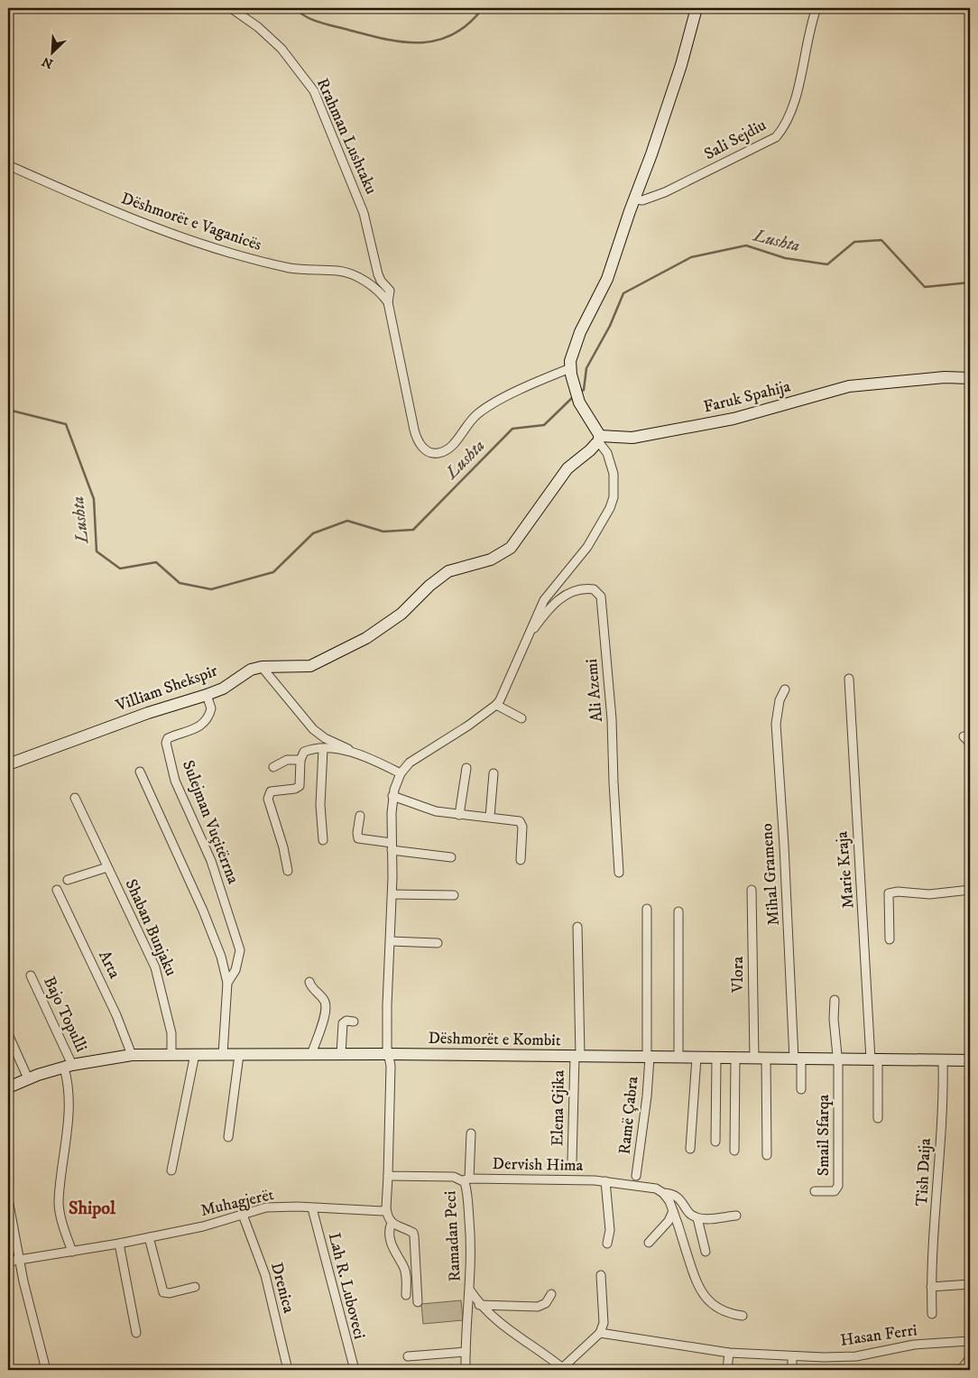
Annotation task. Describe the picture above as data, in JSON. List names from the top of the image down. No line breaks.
{"streets":{"street":["Rrahman Lushtaku","Sali Sejdiu","Dëshmorët e Vaganicës","Faruk Spahija","Villiam Shekspir","Ali Azemi","Sulejman Vuçitërrna","Marie Kraja","Mihal Grameno","Shaban Bunjaku","Arta","Vlora","Bajo Topulli","Dëshmorët e Kombit","Elena Gjika","Ramë Çabra","Smail Sfarqa","Dervish Hima","Tish Daija","Muhagjerët","Ramadan Peci","Lah R. Luboveci","Drenica","Hasan Ferri"]},"crossings":[["Rrahman Lushtaku","Dëshmorët e Vaganicës"],["Faruk Spahija","Villiam Shekspir"],["Villiam Shekspir","Sulejman Vuçitërrna"],["Sulejman Vuçitërrna","Dëshmorët e Kombit"],["Marie Kraja","Dëshmorët e Kombit"],["Mihal Grameno","Dëshmorët e Kombit"],["Shaban Bunjaku","Dëshmorët e Kombit"],["Arta","Dëshmorët e Kombit"],["Vlora","Dëshmorët e Kombit"],["Bajo Topulli","Dëshmorët e Kombit"],["Bajo Topulli","Muhagjerët"],["Dëshmorët e Kombit","Elena Gjika"],["Dëshmorët e Kombit","Ramë Çabra"],["Dëshmorët e Kombit","Smail Sfarqa"],["Dëshmorët e Kombit","Tish Daija"],["Dervish Hima","Ramadan Peci"],["Muhagjerët","Lah R. Luboveci"],["Muhagjerët","Drenica"]],"districts":["Shipol"],"water":["Lushta"],"north":"bottom left"}
